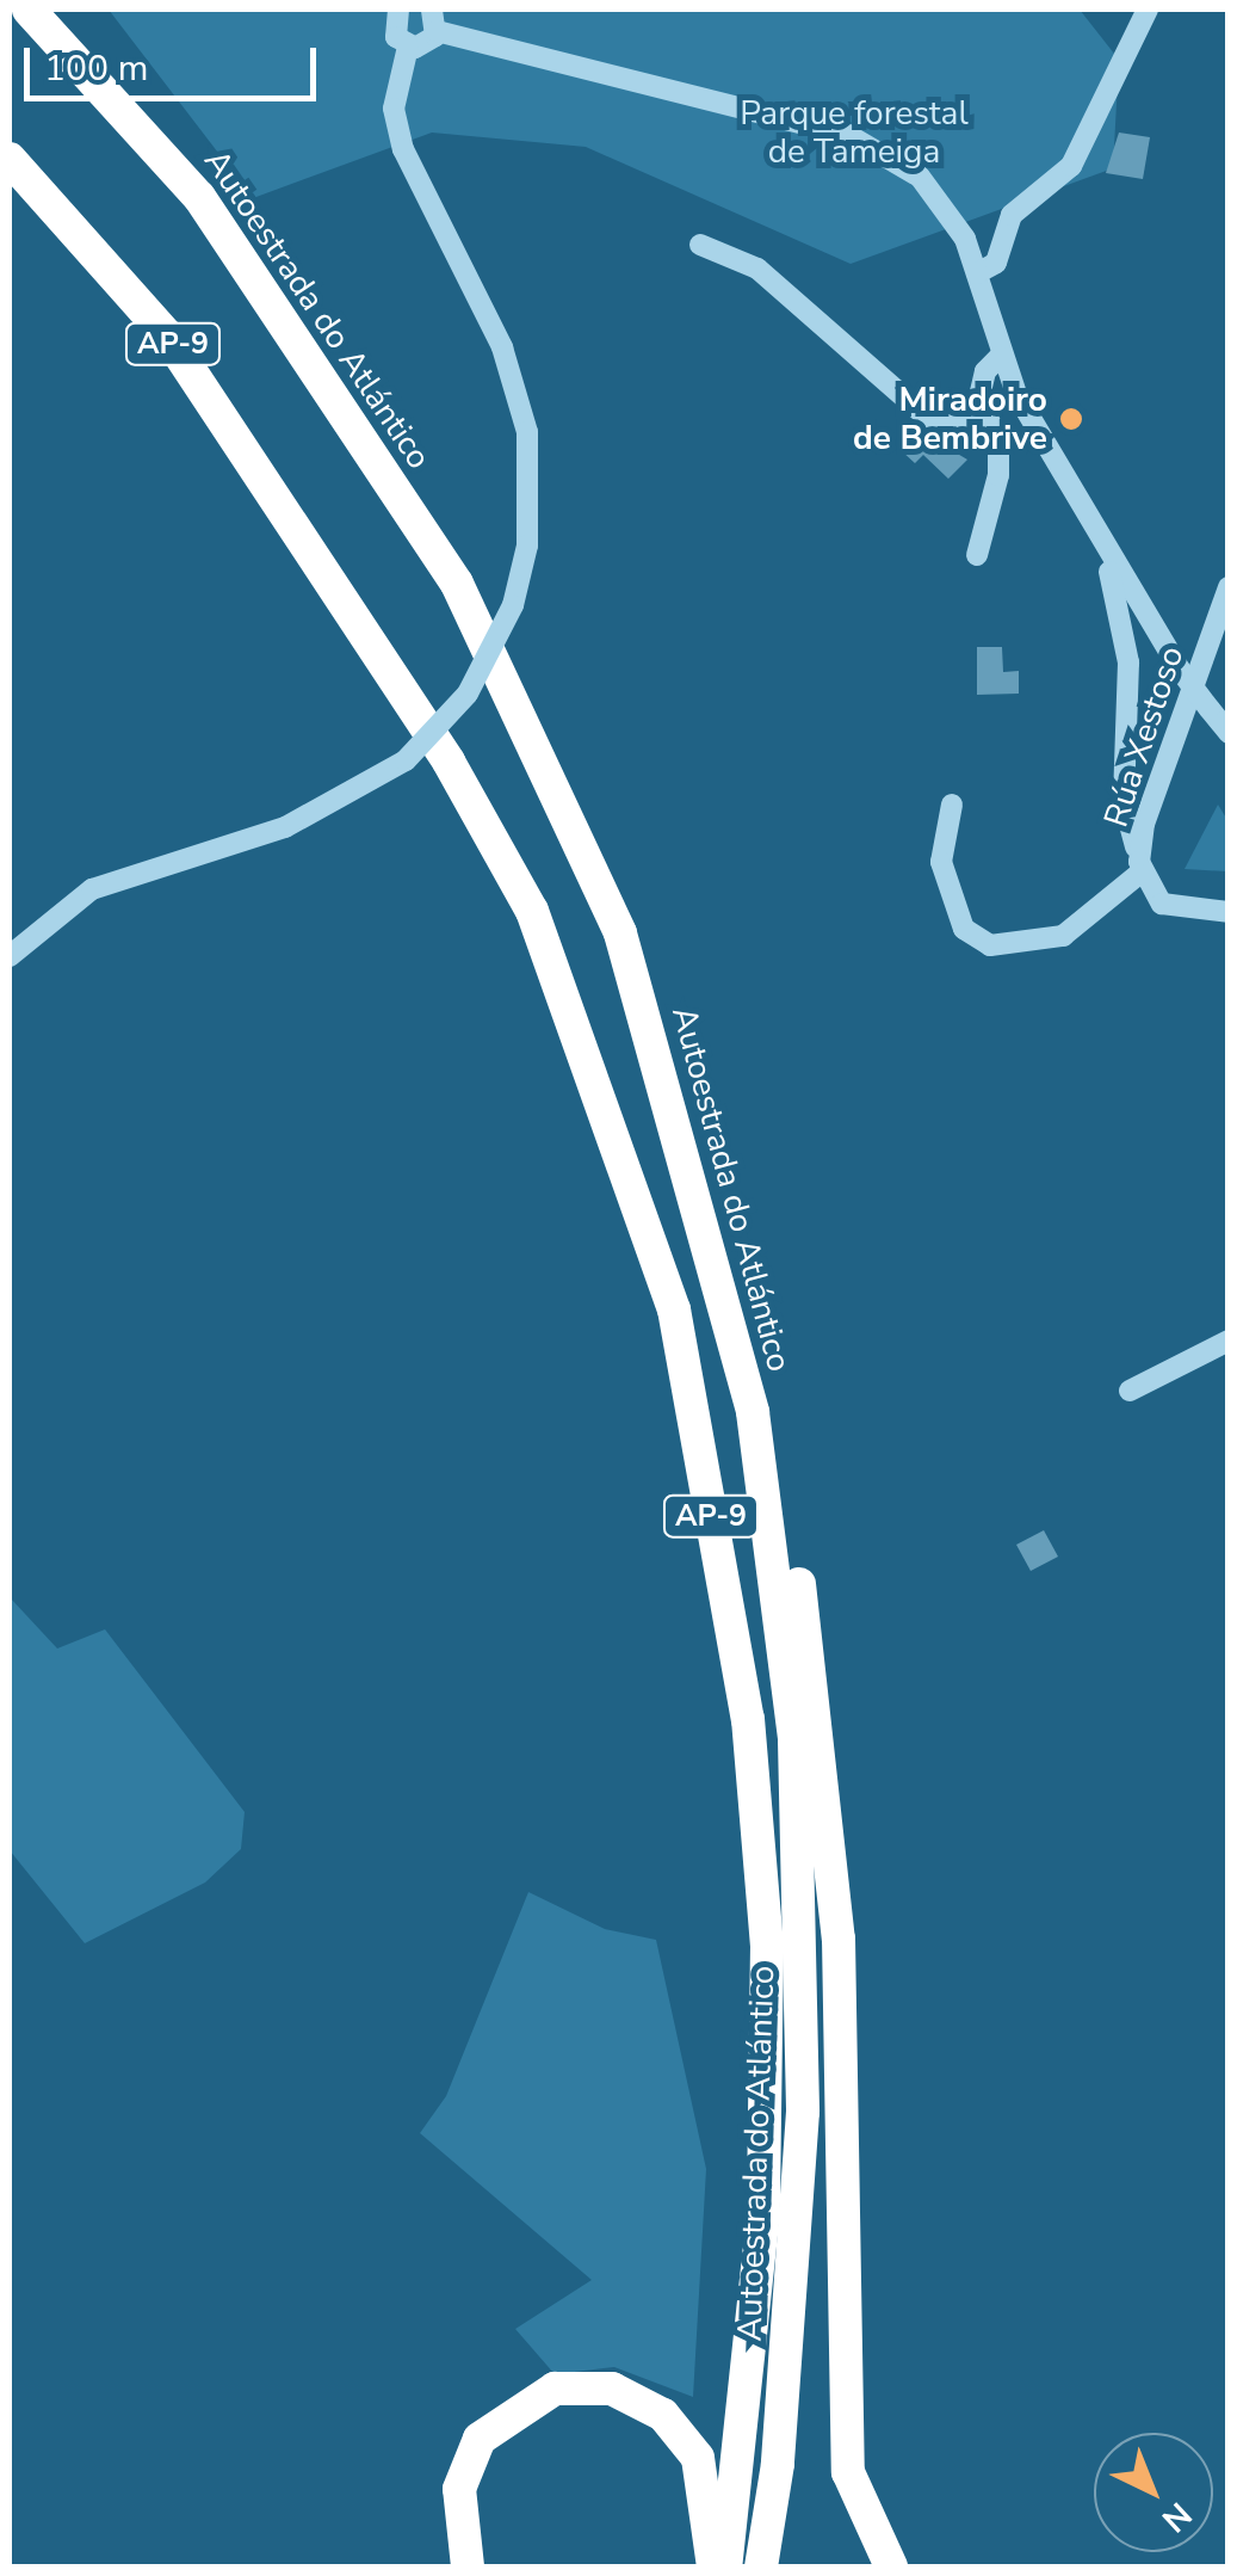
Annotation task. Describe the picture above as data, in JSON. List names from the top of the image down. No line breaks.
{"streets":{"highway":["Autoestrada do Atlántico","AP-9"],"street":["Rúa Xestoso"]},"parks":["Parque forestal de Tameiga"],"places":["Miradoiro de Bembrive"],"scale_bar":"100 m","north":"bottom right"}
